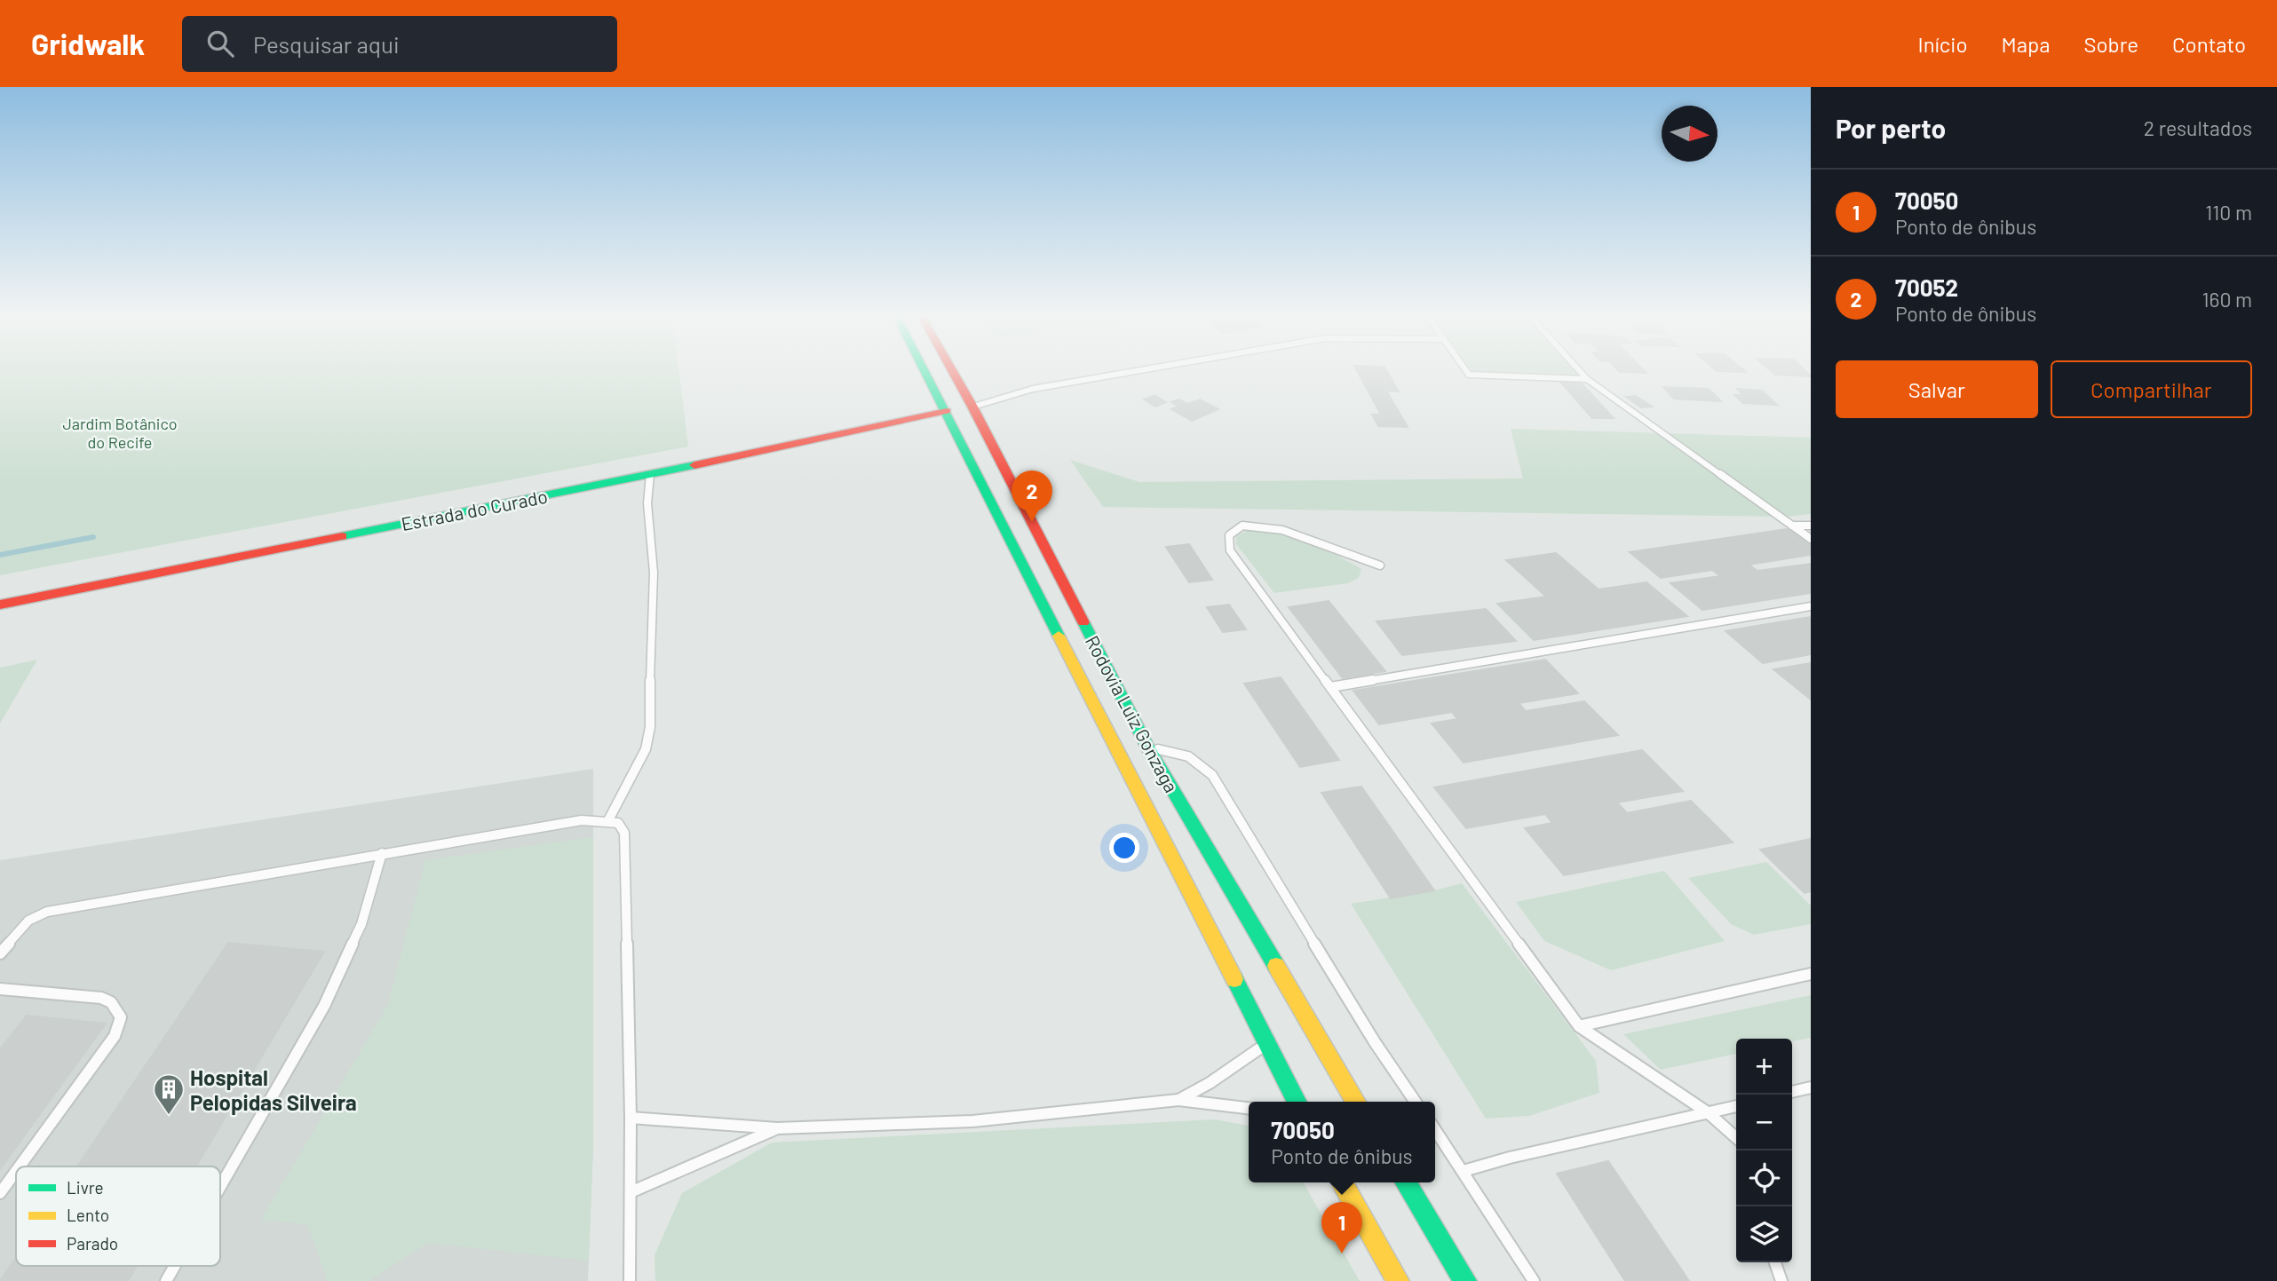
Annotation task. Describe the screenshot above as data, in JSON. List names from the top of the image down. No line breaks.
{"streets":{"main road":["Estrada do Curado","Rodovia Luiz Gonzaga"]},"crossings":[["Estrada do Curado","Rodovia Luiz Gonzaga"]],"parks":["Jardim Botânico do Recife"],"places":{"building":["Hospital Pelopidas Silveira"]},"legend":["Livre","Lento","Parado"],"north":"right","page":{"header":"Gridwalk","search":"Pesquisar aqui","nav":["Início","Mapa","Sobre","Contato"],"heading":["Por perto","2 resultados"],"list":[{"mark":"1","name":"70050","note":"Ponto de ônibus","value":"110 m"},{"mark":"2","name":"70052","note":"Ponto de ônibus","value":"160 m"}],"buttons":["Salvar","Compartilhar"],"pins":["2","1"],"map_buttons":["+","−"],"popup":["70050","Ponto de ônibus"]}}
